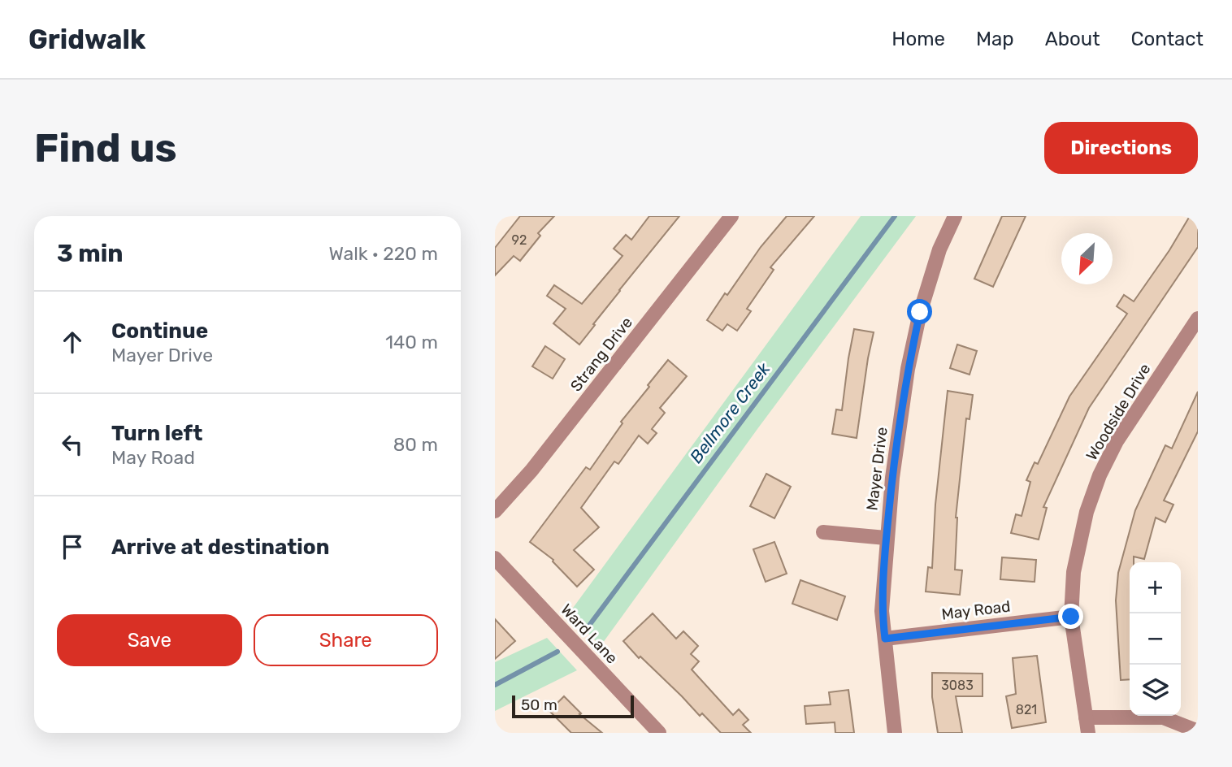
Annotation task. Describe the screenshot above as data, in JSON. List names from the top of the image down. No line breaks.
{"streets":{"street":["Strang Drive","Woodside Drive","Mayer Drive","May Road","Ward Lane"]},"crossings":[["Woodside Drive","May Road"],["Mayer Drive","May Road"]],"water":["Bellmore Creek"],"house_numbers":["92","3083","821"],"scale_bar":"50 m","north":"bottom left","page":{"header":"Gridwalk","nav":["Home","Map","About","Contact"],"buttons":["Directions",["Save","Share"]],"title":"Find us","heading":["3 min","Walk · 220 m"],"list":[["Continue","Mayer Drive","140 m"],["Turn left","May Road","80 m"],"Arrive at destination"],"map_buttons":["+","−"],"scale":"50 m"}}
